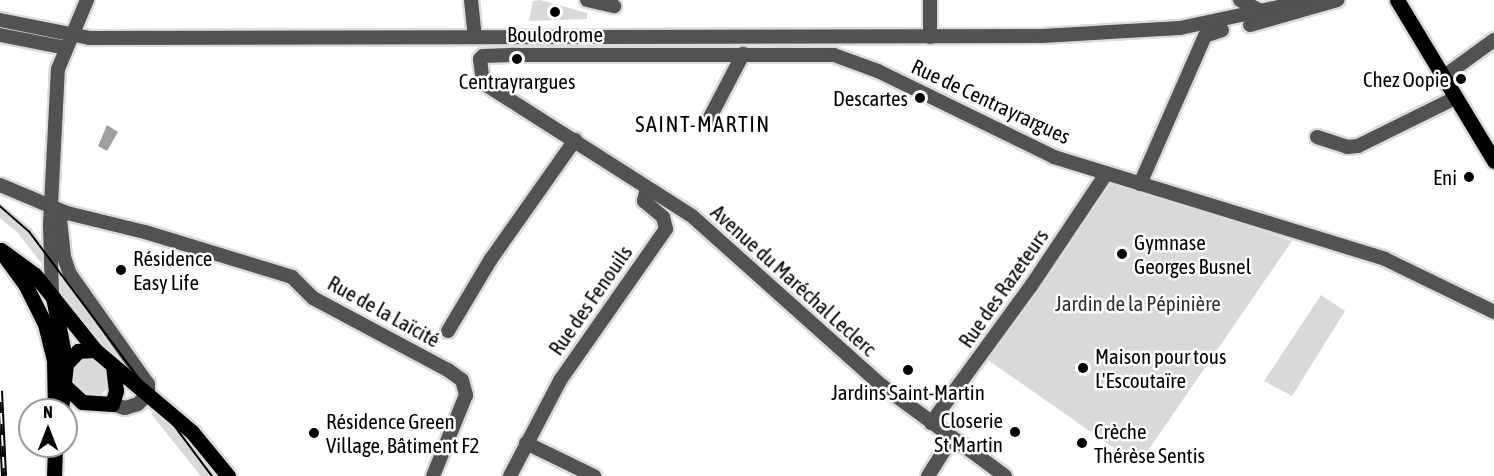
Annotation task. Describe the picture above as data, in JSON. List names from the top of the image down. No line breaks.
{"streets":{"street":["Rue de Centrayrargues","Avenue du Maréchal Leclerc","Rue des Razeteurs","Rue des Fenouils","Rue de la Laïcité"]},"crossings":[["Rue de Centrayrargues","Avenue du Maréchal Leclerc"],["Rue de Centrayrargues","Rue des Razeteurs"],["Avenue du Maréchal Leclerc","Rue des Razeteurs"],["Avenue du Maréchal Leclerc","Rue des Fenouils"]],"districts":["SAINT-MARTIN"],"parks":["Jardin de la Pépinière"],"places":["Boulodrome","Centrayrargues","Chez Oopie","Descartes","Eni","Gymnase Georges Busnel","Résidence Easy Life","Maison pour tous L'Escoutaïre","Jardins Saint-Martin","Closerie St Martin","Résidence Green Village, Bâtiment F2","Crèche Thérèse Sentis"],"north":"top"}
